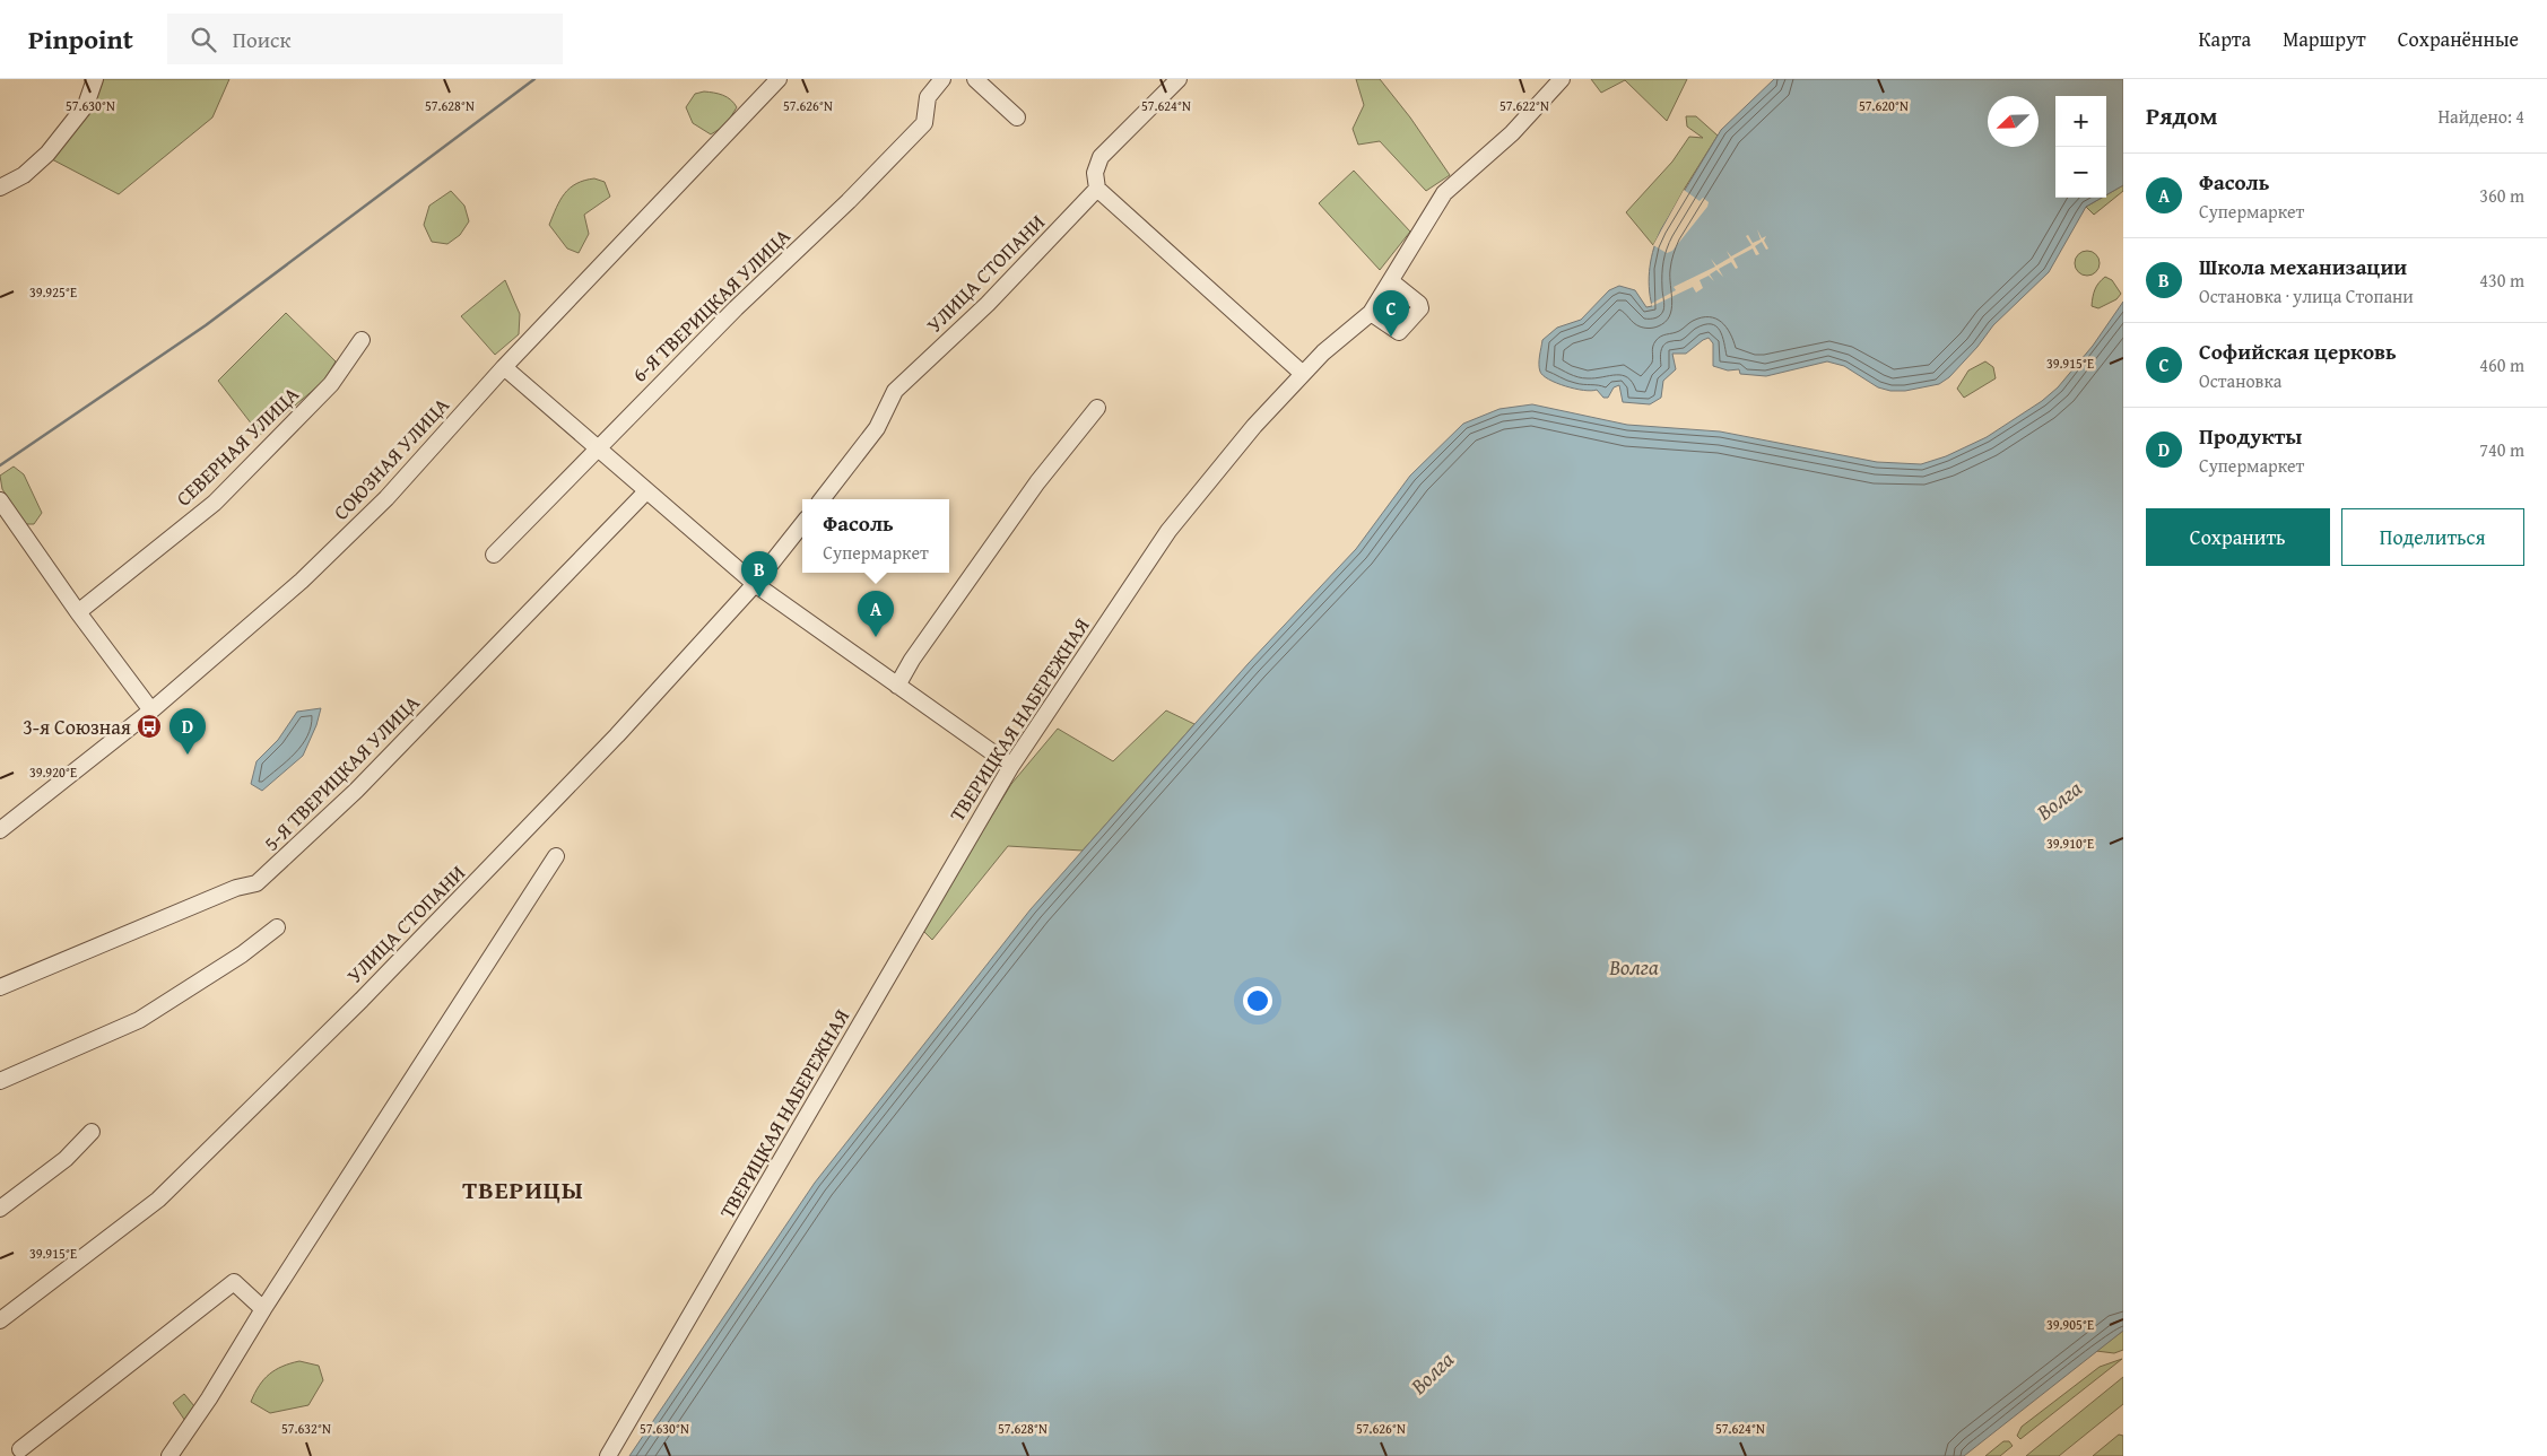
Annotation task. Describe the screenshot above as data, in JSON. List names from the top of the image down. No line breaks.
{"streets":{"street":["УЛИЦА СТОПАНИ","6-Я ТВЕРИЦКАЯ УЛИЦА","СЕВЕРНАЯ УЛИЦА","СОЮЗНАЯ УЛИЦА","ТВЕРИЦКАЯ НАБЕРЕЖНАЯ","5-Я ТВЕРИЦКАЯ УЛИЦА"]},"districts":["ТВЕРИЦЫ"],"water":["Волга"],"places":{"bus stop":["3-я Союзная"]},"north":"bottom left","page":{"header":"Pinpoint","search":"Поиск","nav":["Карта","Маршрут","Сохранённые"],"heading":["Рядом","Найдено: 4"],"map_buttons":["+","−"],"list":[{"mark":"A","name":"Фасоль","note":"Супермаркет","value":"360 m"},{"mark":"B","name":"Школа механизации","note":"Остановка · улица Стопани","value":"430 m"},{"mark":"C","name":"Софийская церковь","note":"Остановка","value":"460 m"},{"mark":"D","name":"Продукты","note":"Супермаркет","value":"740 m"}],"pins":["C","B","A","D"],"buttons":["Сохранить","Поделиться"],"popup":["Фасоль","Супермаркет"]},"coordinates":["57.630°N","57.628°N","57.626°N","57.624°N","57.622°N","57.620°N","39.925°E","39.915°E","39.920°E","39.910°E","39.905°E","57.632°N"]}
